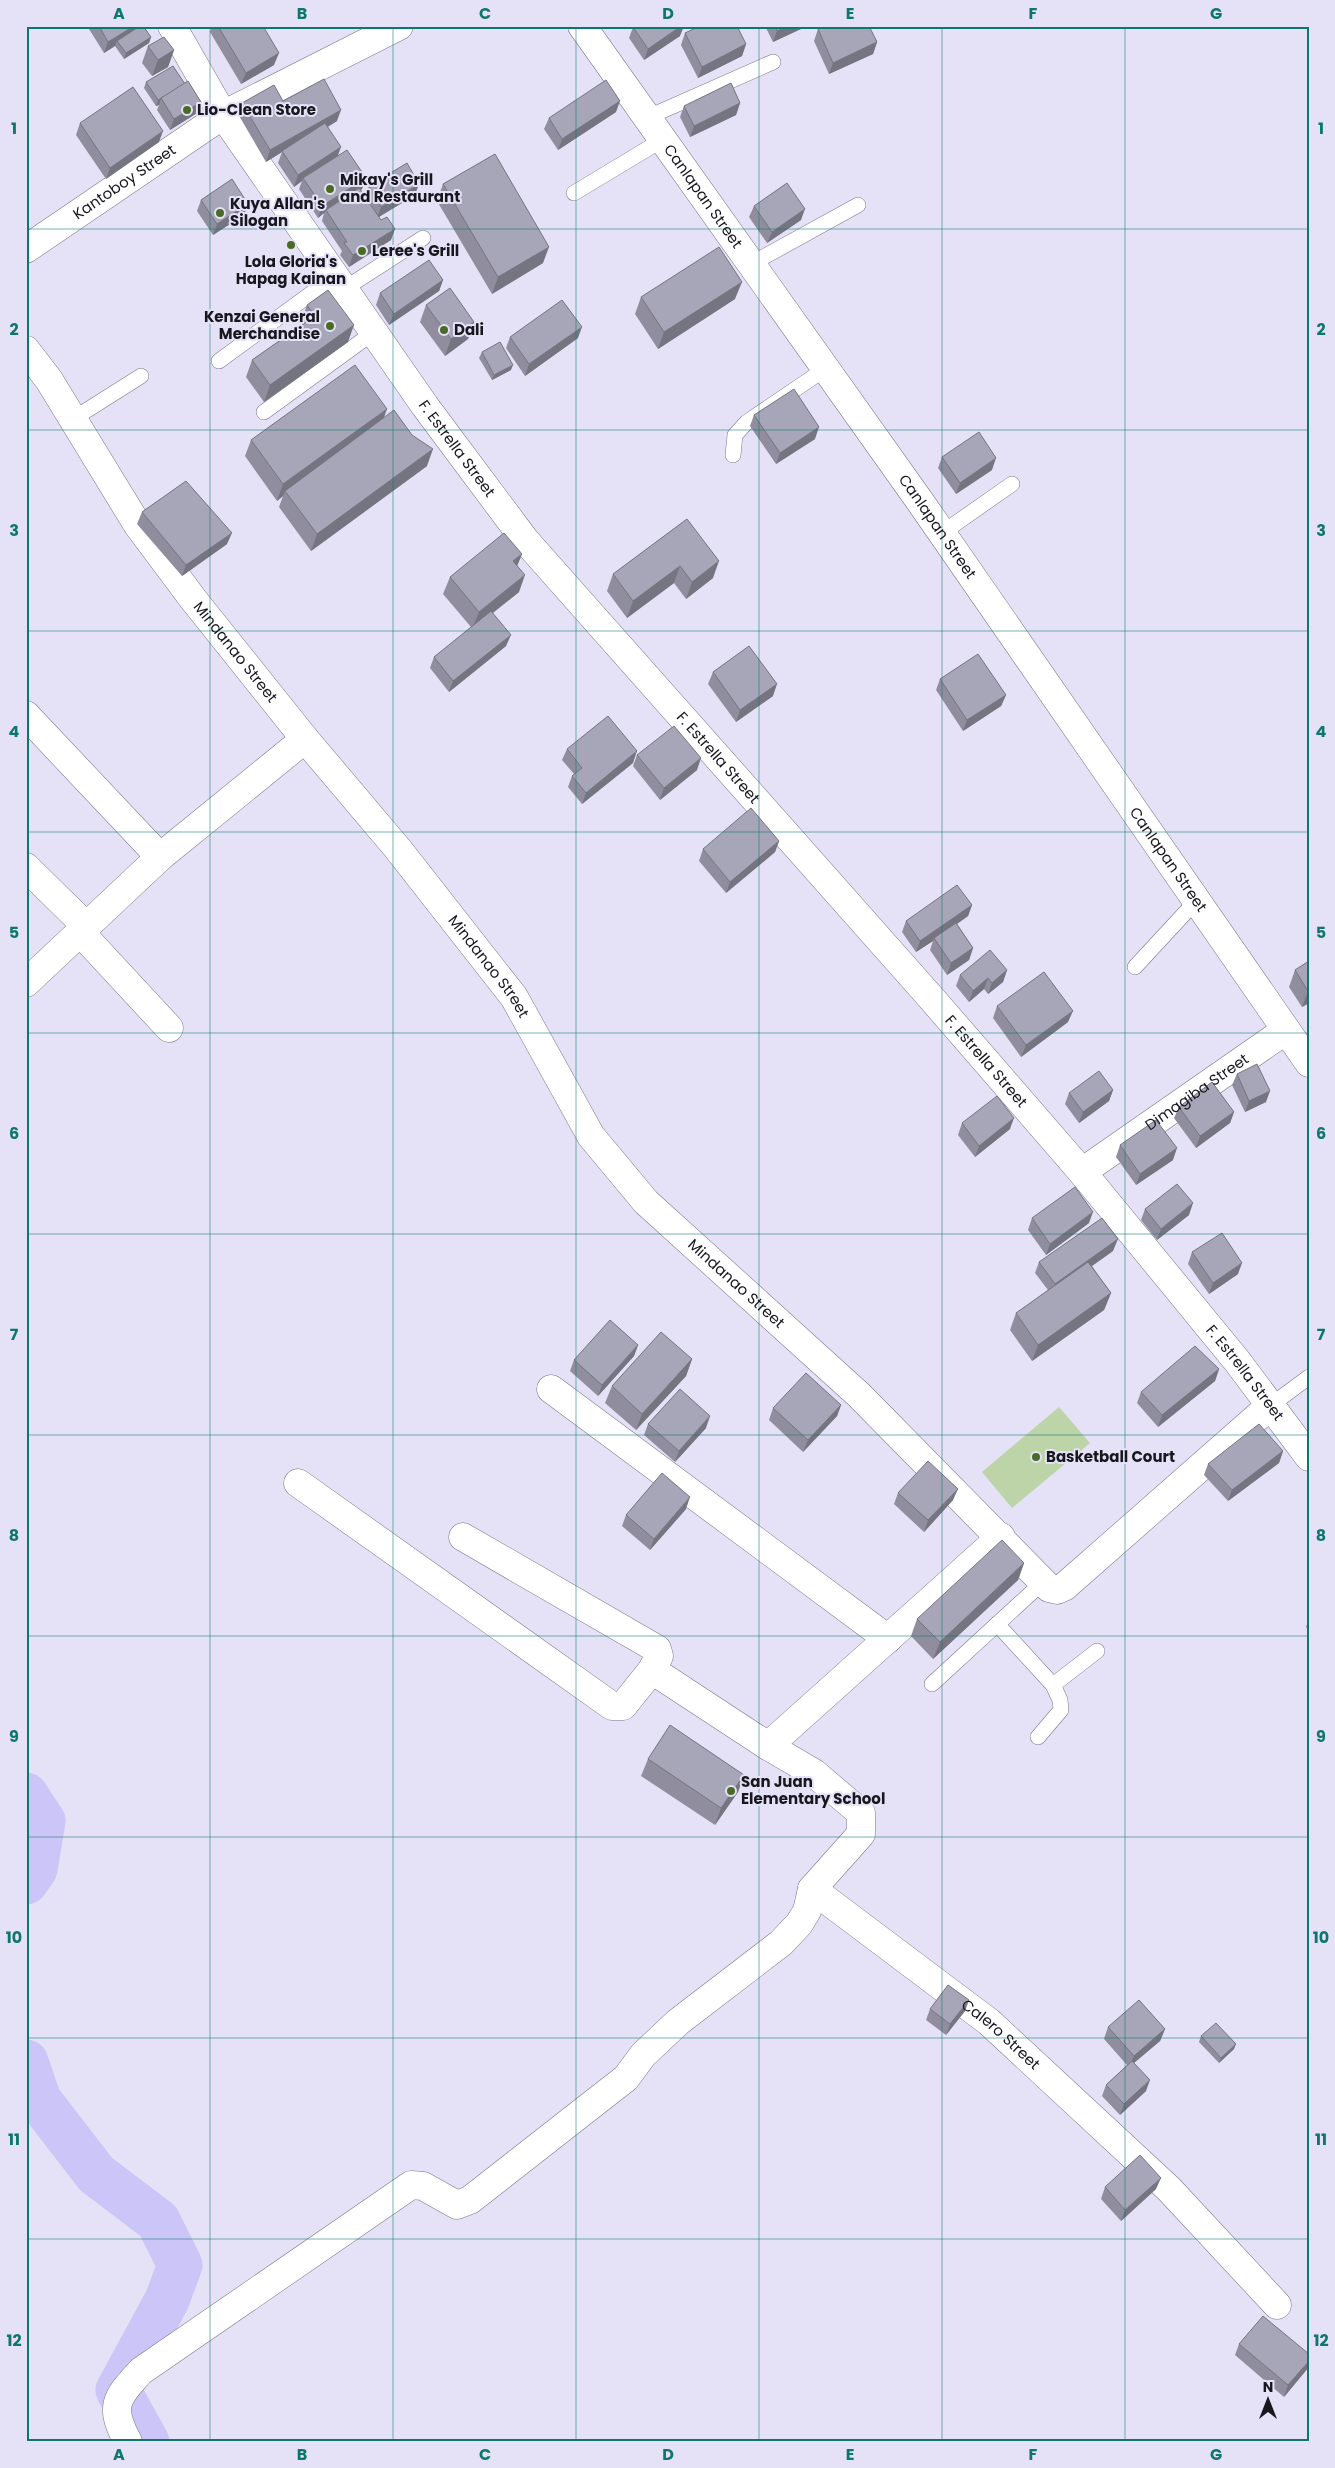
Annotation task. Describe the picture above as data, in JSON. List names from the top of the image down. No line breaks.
{"streets":{"street":["Kantoboy Street","Canlapan Street","F. Estrella Street","Mindanao Street","Dimagiba Street","Calero Street"]},"crossings":[["Kantoboy Street","F. Estrella Street"],["Canlapan Street","Dimagiba Street"],["F. Estrella Street","Dimagiba Street"]],"places":["Lio-Clean Store","Mikay's Grill and Restaurant","Kuya Allan's Silogan","Lola Gloria's Hapag Kainan","Leree's Grill","Kenzai General Merchandise","Dali","Basketball Court","San Juan Elementary School"],"north":"top","grid":{"columns":["A","B","C","D","E","F","G"],"rows":["1","2","3","4","5","6","7","8","9","10","11","12"]}}
